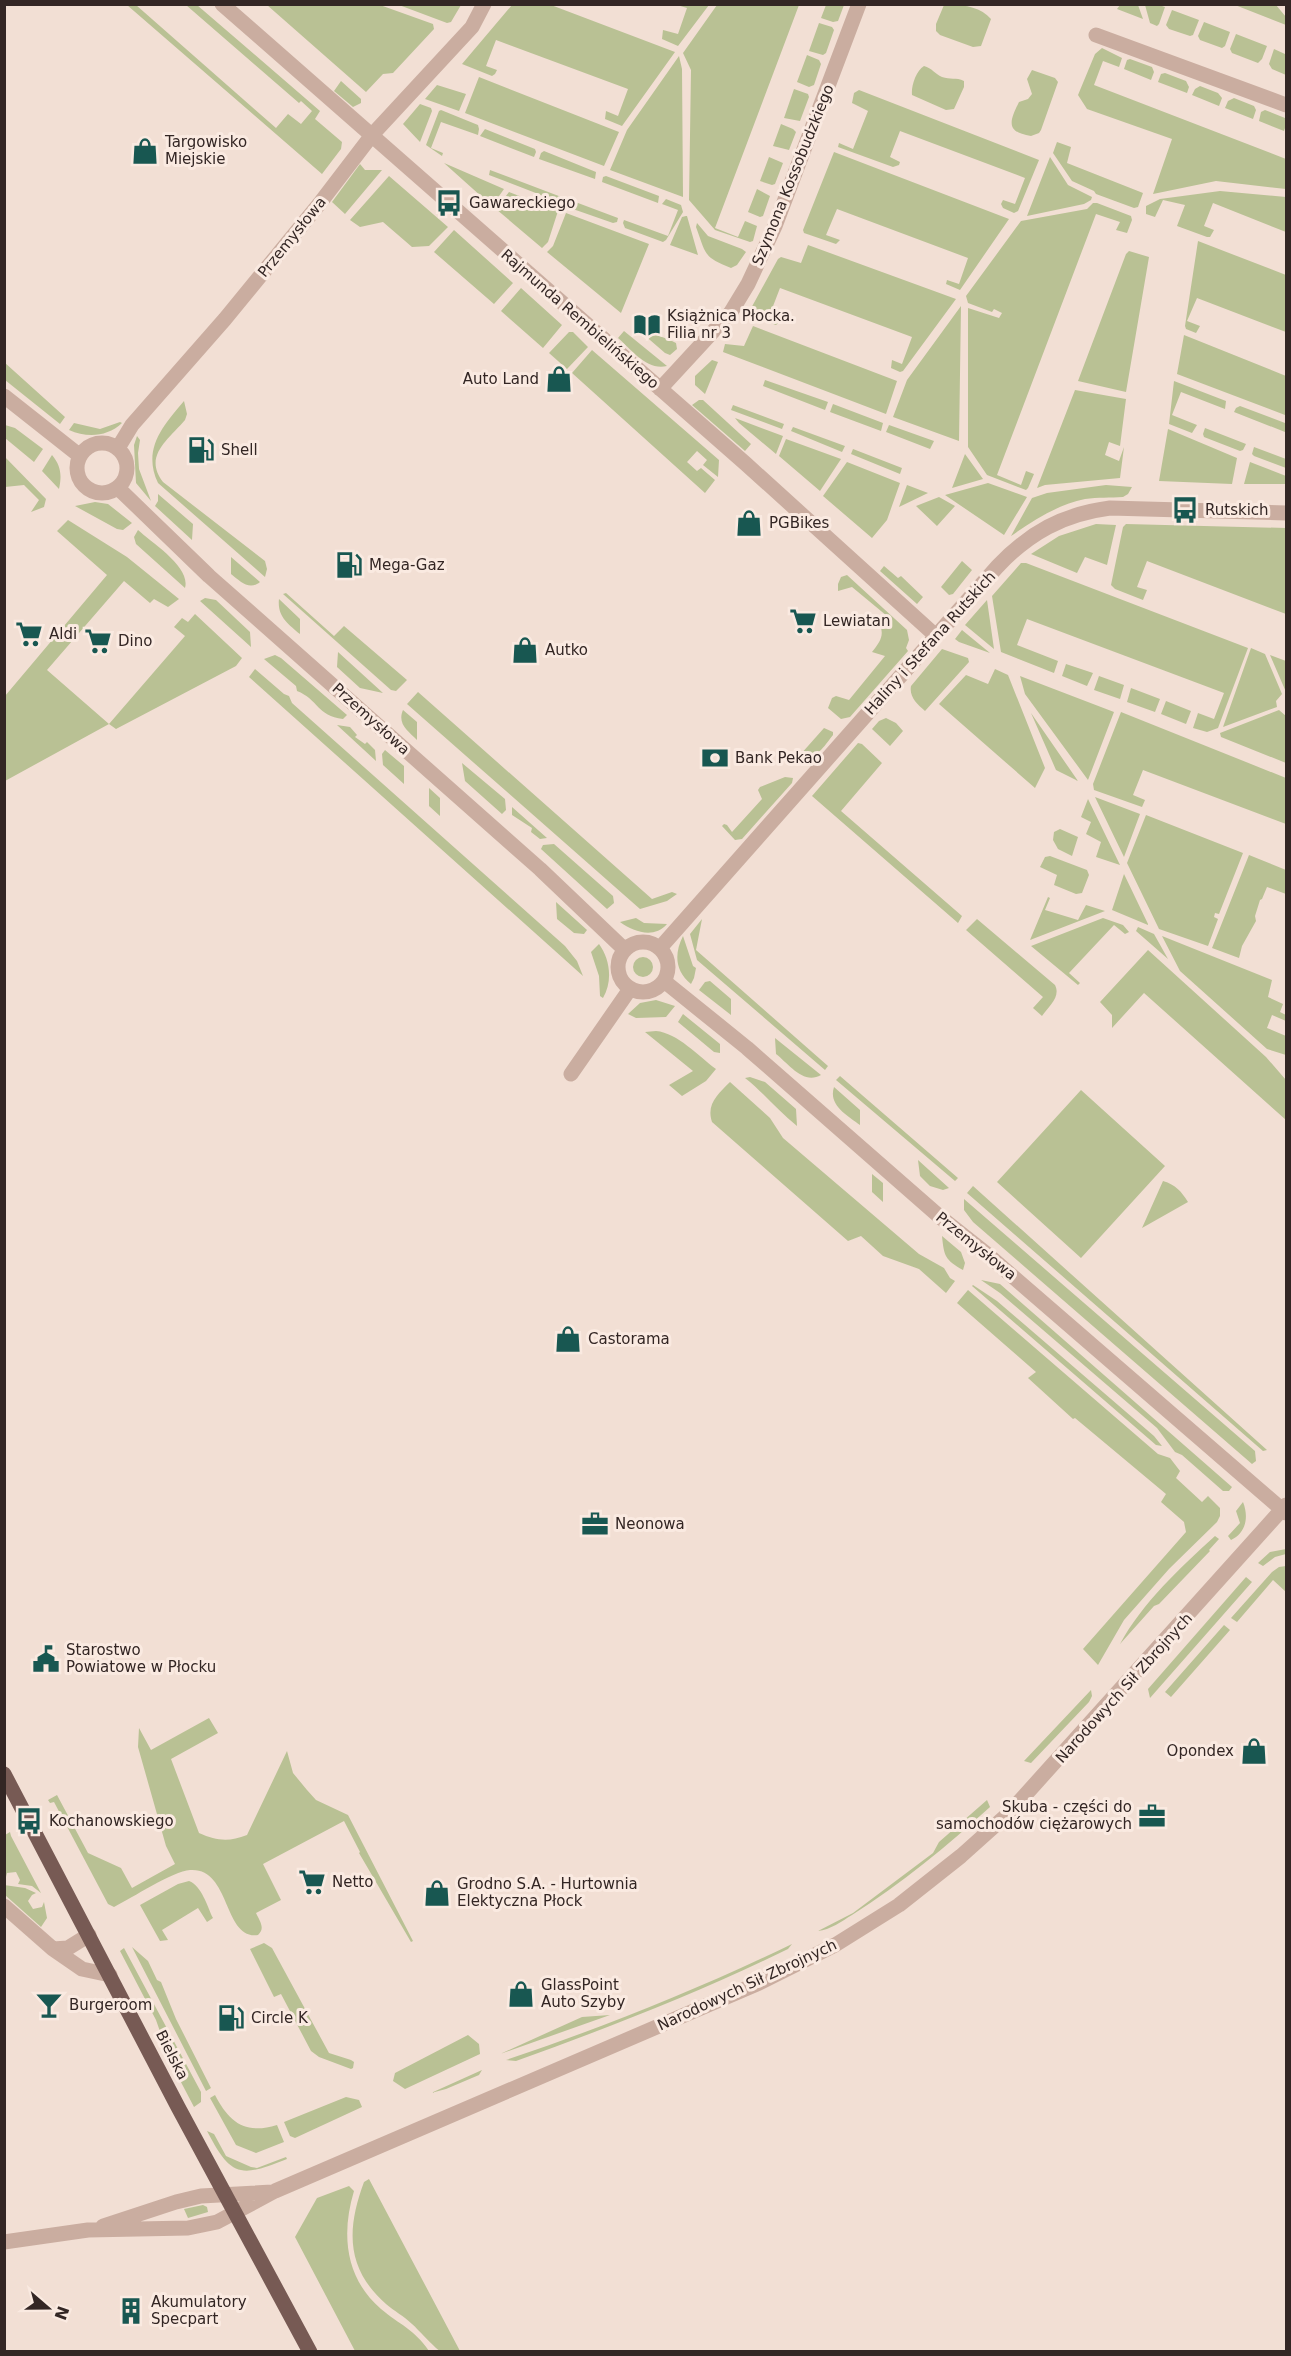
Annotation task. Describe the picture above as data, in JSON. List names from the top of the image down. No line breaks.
{"streets":{"main road":["Bielska"],"street":["Szymona Kossobudzkiego","Przemysłowa","Rajmunda Rembielińskiego","Haliny i Stefana Rutskich","Narodowych Sił Zbrojnych"]},"crossings":[["Szymona Kossobudzkiego","Rajmunda Rembielińskiego"],["Przemysłowa","Rajmunda Rembielińskiego"],["Przemysłowa","Haliny i Stefana Rutskich"],["Przemysłowa","Narodowych Sił Zbrojnych"],["Rajmunda Rembielińskiego","Haliny i Stefana Rutskich"],["Narodowych Sił Zbrojnych","Bielska"]],"places":{"shop":["Targowisko Miejskie","Auto Land","PGBikes","Autko","Castorama","Opondex","Grodno S.A. - Hurtownia Elektyczna Płock","GlassPoint Auto Szyby"],"bus stop":["Gawareckiego","Rutskich","Kochanowskiego"],"library":["Książnica Płocka. Filia nr 3"],"fuel station":["Shell","Mega-Gaz","Circle K"],"supermarket":["Lewiatan","Aldi","Dino","Netto"],"bank":["Bank Pekao"],"office":["Neonowa","Skuba - części do samochodów ciężarowych"],"public building":["Starostwo Powiatowe w Płocku"],"bar":["Burgeroom"],"building":["Akumulatory Specpart"]},"north":"right"}
